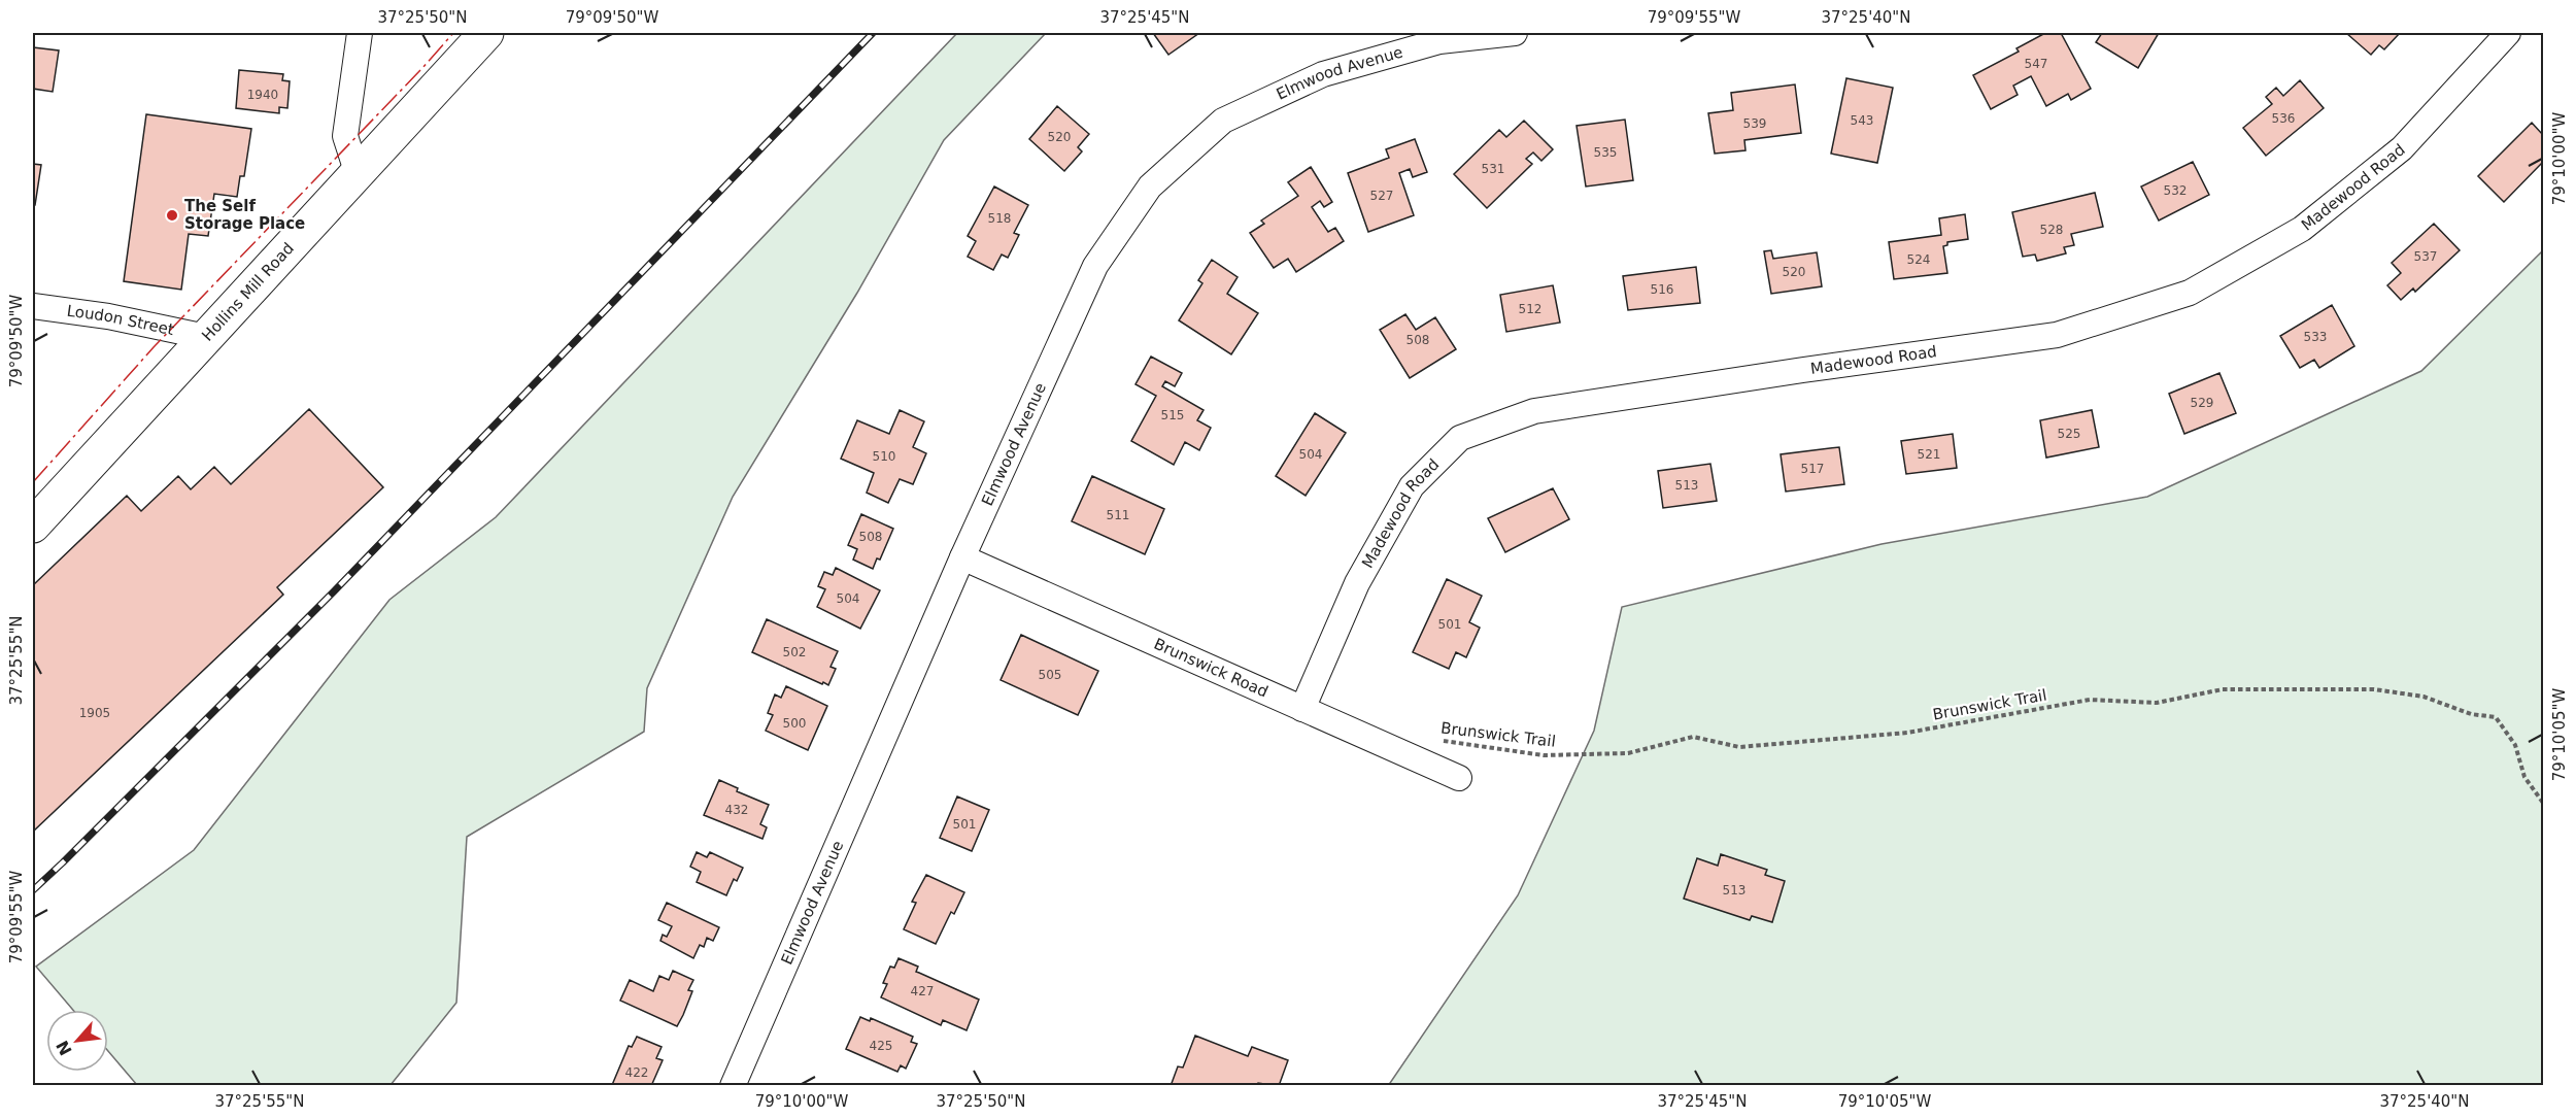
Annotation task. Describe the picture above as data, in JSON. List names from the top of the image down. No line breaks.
{"streets":{"street":["Elmwood Avenue","Madewood Road","Hollins Mill Road","Loudon Street","Brunswick Road"],"path":["Brunswick Trail"]},"crossings":[["Elmwood Avenue","Brunswick Road"],["Madewood Road","Brunswick Road"],["Hollins Mill Road","Loudon Street"]],"places":["The Self Storage Place"],"house_numbers":["547","1940","536","543","539","520","535","531","532","527","518","528","537","524","520","516","512","533","508","529","515","525","504","521","510","517","513","511","508","504","501","502","505","1905","500","432","501","513","427","425","422"],"north":"bottom left","coordinates":["37°25'50\"N","79°09'50\"W","37°25'45\"N","79°09'55\"W","37°25'40\"N","79°10'00\"W","37°25'55\"N","79°10'05\"W"]}
